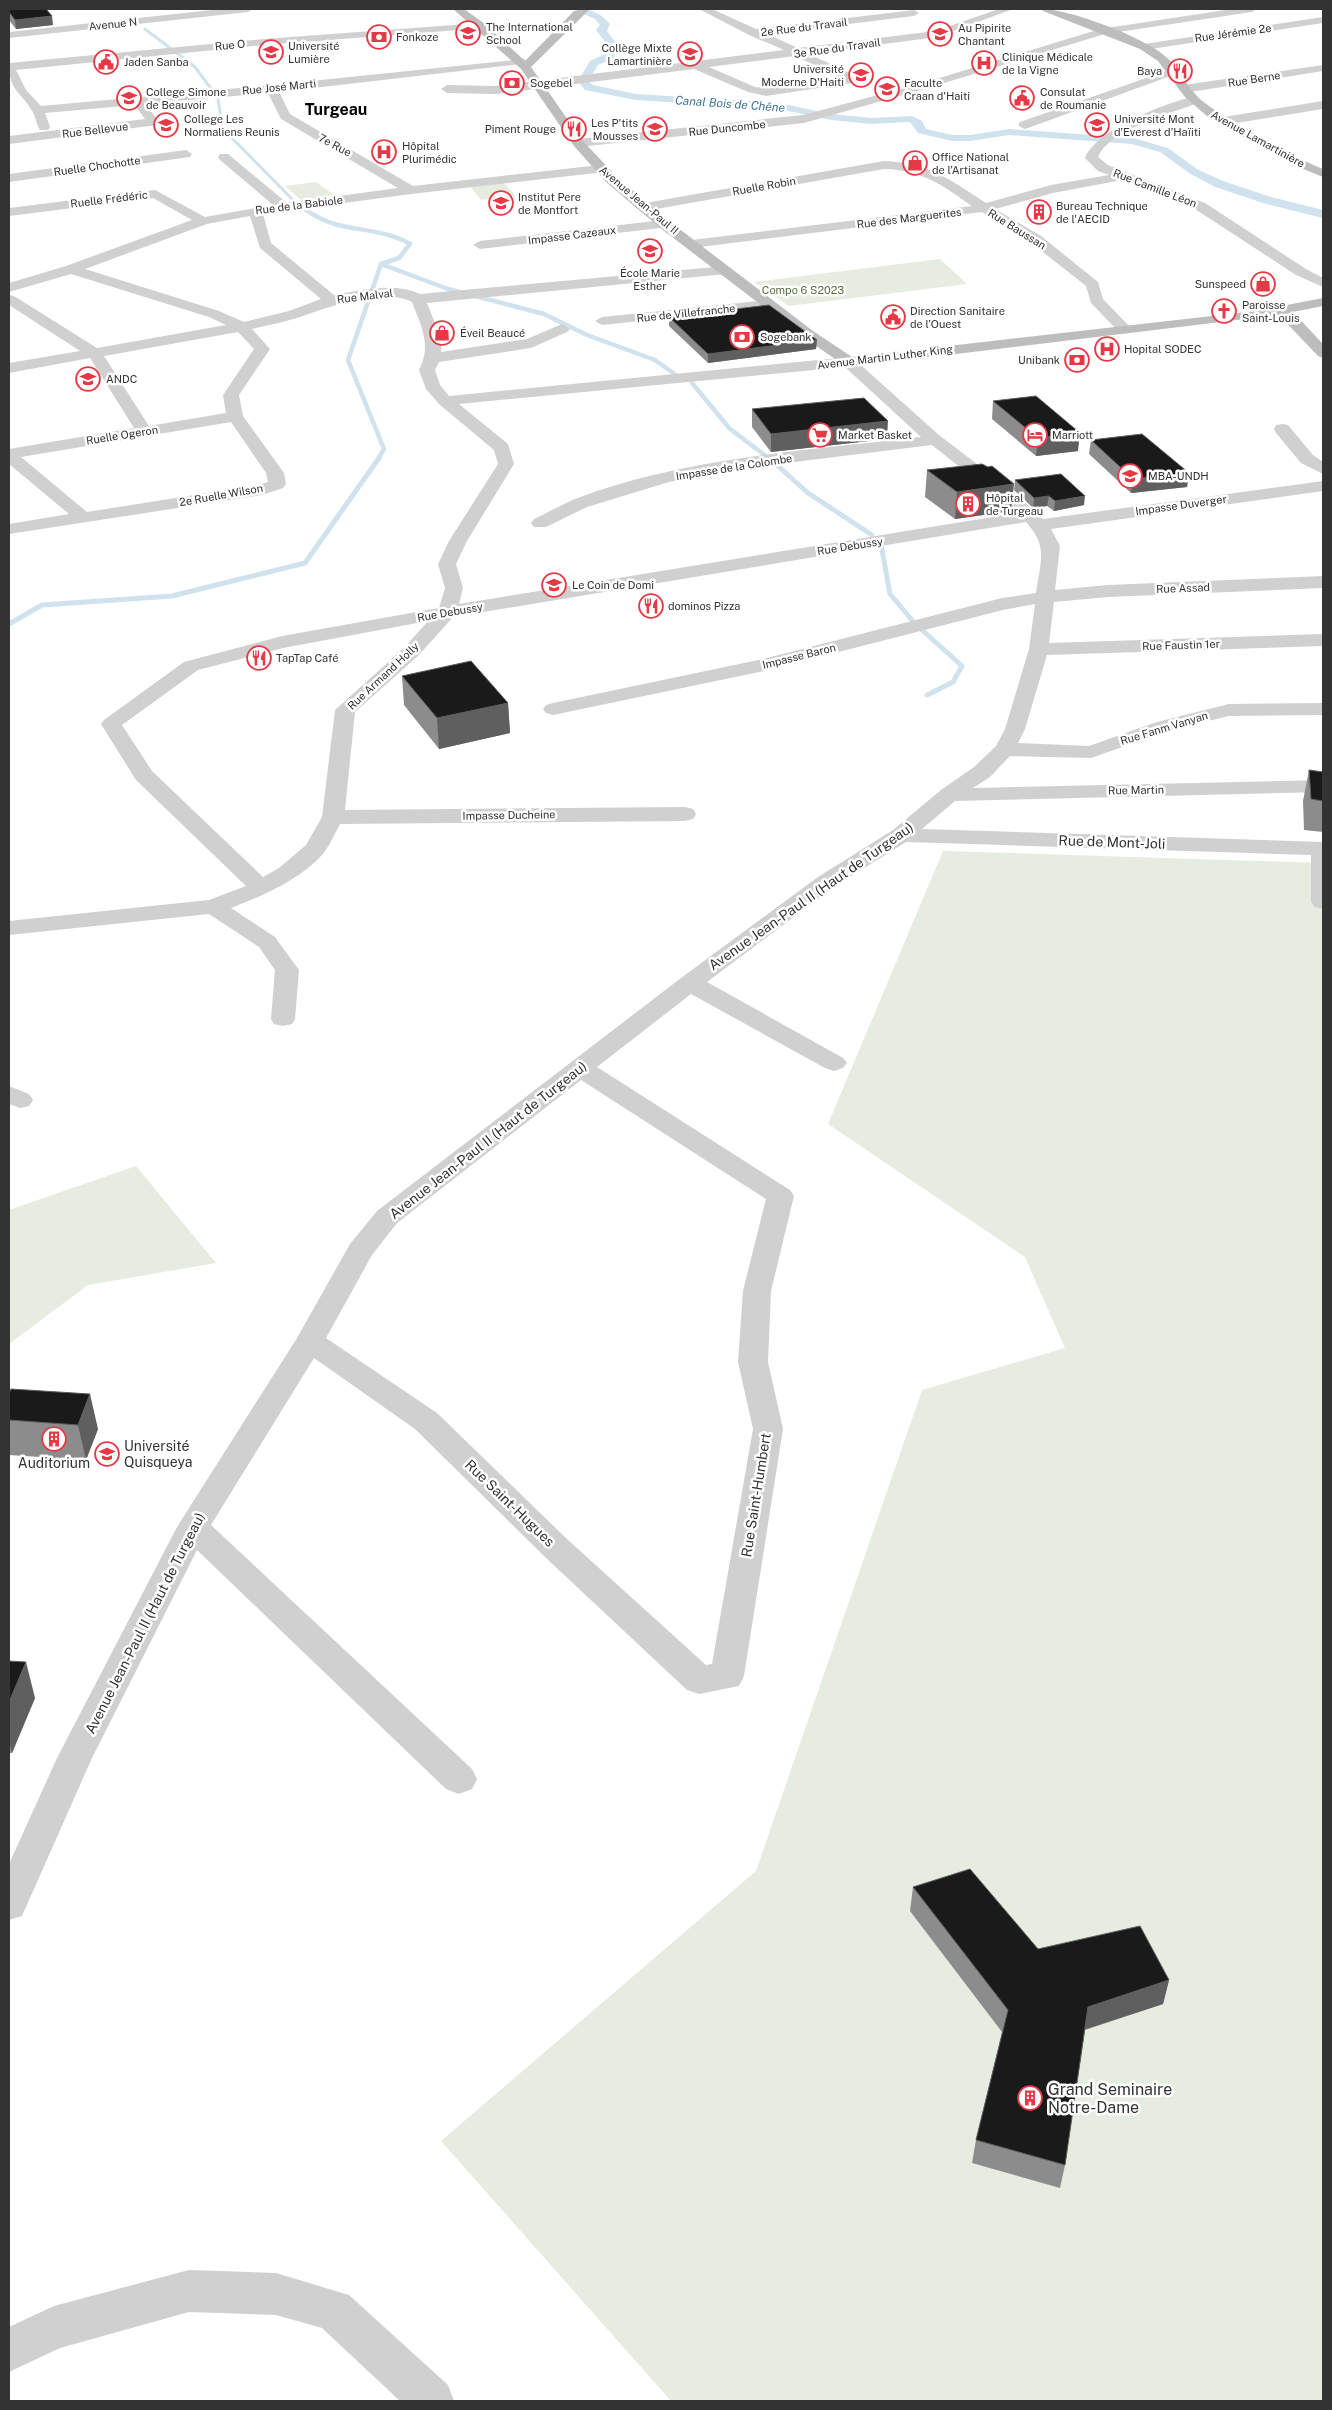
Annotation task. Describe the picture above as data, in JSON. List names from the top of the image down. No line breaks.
{"streets":{"street":["Avenue N","2e Rue du Travail","Rue Jérémie 2e","Rue O","3e Rue du Travail","Rue Berne","Rue José Marti","Rue Duncombe","Rue Bellevue","Avenue Lamartinière","7e Rue","Ruelle Chochotte","Ruelle Robin","Rue Camille Léon","Ruelle Frédéric","Avenue Jean-Paul II","Rue de la Babiole","Rue des Marguerites","Rue Baussan","Impasse Cazeaux","Rue Malval","Rue de Villefranche","Avenue Martin Luther King","Ruelle Ogeron","Impasse de la Colombe","2e Ruelle Wilson","Impasse Duverger","Rue Debussy","Rue Assad","Rue Faustin 1er","Impasse Baron","Rue Armand Holly","Rue Fanm Vanyan","Rue Martin","Impasse Ducheine","Rue de Mont-Joli","Avenue Jean-Paul II (Haut de Turgeau)","Rue Saint-Humbert","Rue Saint-Hugues"]},"crossings":[["Rue Jérémie 2e","Avenue Lamartinière"],["Rue O","Avenue Jean-Paul II"],["3e Rue du Travail","Avenue Jean-Paul II"],["Rue Berne","Avenue Lamartinière"],["Rue José Marti","Rue Bellevue"],["Rue José Marti","7e Rue"],["Rue José Marti","Avenue Jean-Paul II"],["Rue Duncombe","Avenue Lamartinière"],["Rue Duncombe","Avenue Jean-Paul II"],["Avenue Lamartinière","Rue Camille Léon"],["7e Rue","Rue de la Babiole"],["Ruelle Robin","Avenue Jean-Paul II"],["Ruelle Robin","Rue Baussan"],["Rue Camille Léon","Rue des Marguerites"],["Ruelle Frédéric","Rue de la Babiole"],["Avenue Jean-Paul II","Rue de la Babiole"],["Avenue Jean-Paul II","Rue des Marguerites"],["Avenue Jean-Paul II","Impasse Cazeaux"],["Avenue Jean-Paul II","Rue Malval"],["Avenue Jean-Paul II","Rue de Villefranche"],["Avenue Jean-Paul II","Avenue Martin Luther King"],["Rue des Marguerites","Rue Baussan"],["Rue Baussan","Avenue Martin Luther King"],["Rue Malval","Rue Armand Holly"],["Avenue Martin Luther King","Rue Armand Holly"],["Ruelle Ogeron","2e Ruelle Wilson"],["Impasse Duverger","Rue Debussy"],["Impasse Duverger","Avenue Jean-Paul II (Haut de Turgeau)"],["Rue Debussy","Rue Armand Holly"],["Rue Debussy","Avenue Jean-Paul II (Haut de Turgeau)"],["Rue Assad","Impasse Baron"],["Rue Assad","Avenue Jean-Paul II (Haut de Turgeau)"],["Rue Faustin 1er","Avenue Jean-Paul II (Haut de Turgeau)"],["Impasse Baron","Avenue Jean-Paul II (Haut de Turgeau)"],["Rue Armand Holly","Impasse Ducheine"],["Rue Fanm Vanyan","Avenue Jean-Paul II (Haut de Turgeau)"],["Rue Martin","Avenue Jean-Paul II (Haut de Turgeau)"],["Rue de Mont-Joli","Avenue Jean-Paul II (Haut de Turgeau)"],["Avenue Jean-Paul II (Haut de Turgeau)","Rue Saint-Humbert"],["Avenue Jean-Paul II (Haut de Turgeau)","Rue Saint-Hugues"],["Rue Saint-Humbert","Rue Saint-Hugues"]],"districts":["Turgeau"],"water":["Canal Bois de Chêne"],"parks":["Compo 6 S2023"],"places":{"school or university":["The International School","Au Pipirite Chantant","Université Lumière","Collège Mixte Lamartinière","Université Moderne D'Haiti","Faculte Craan d'Haiti","College Simone de Beauvoir","College Les Normaliens Reunis","Université Mont d’Everest d’Haïiti","Les P'tits Mousses","Institut Pere de Montfort","École Marie Esther","ANDC","MBA-UNDH","Le Coin de Domi","Université Quisqueya"],"bank":["Fonkoze","Sogebel","Sogebank","Unibank"],"public building":["Jaden Sanba","Consulat de Roumanie","Direction Sanitaire de l’Ouest"],"hospital":["Clinique Médicale de la Vigne","Hôpital Plurimédic","Hopital SODEC"],"restaurant":["Baya","Piment Rouge","dominos Pizza","TapTap Café"],"shop":["Office National de l’Artisanat","Sunspeed","Éveil Beaucé"],"building":["Bureau Technique de l'AECID","Hôpital de Turgeau","Auditorium","Grand Seminaire Notre-Dame"],"church":["Paroisse Saint-Louis"],"supermarket":["Market Basket"],"hotel":["Marriott"]}}
